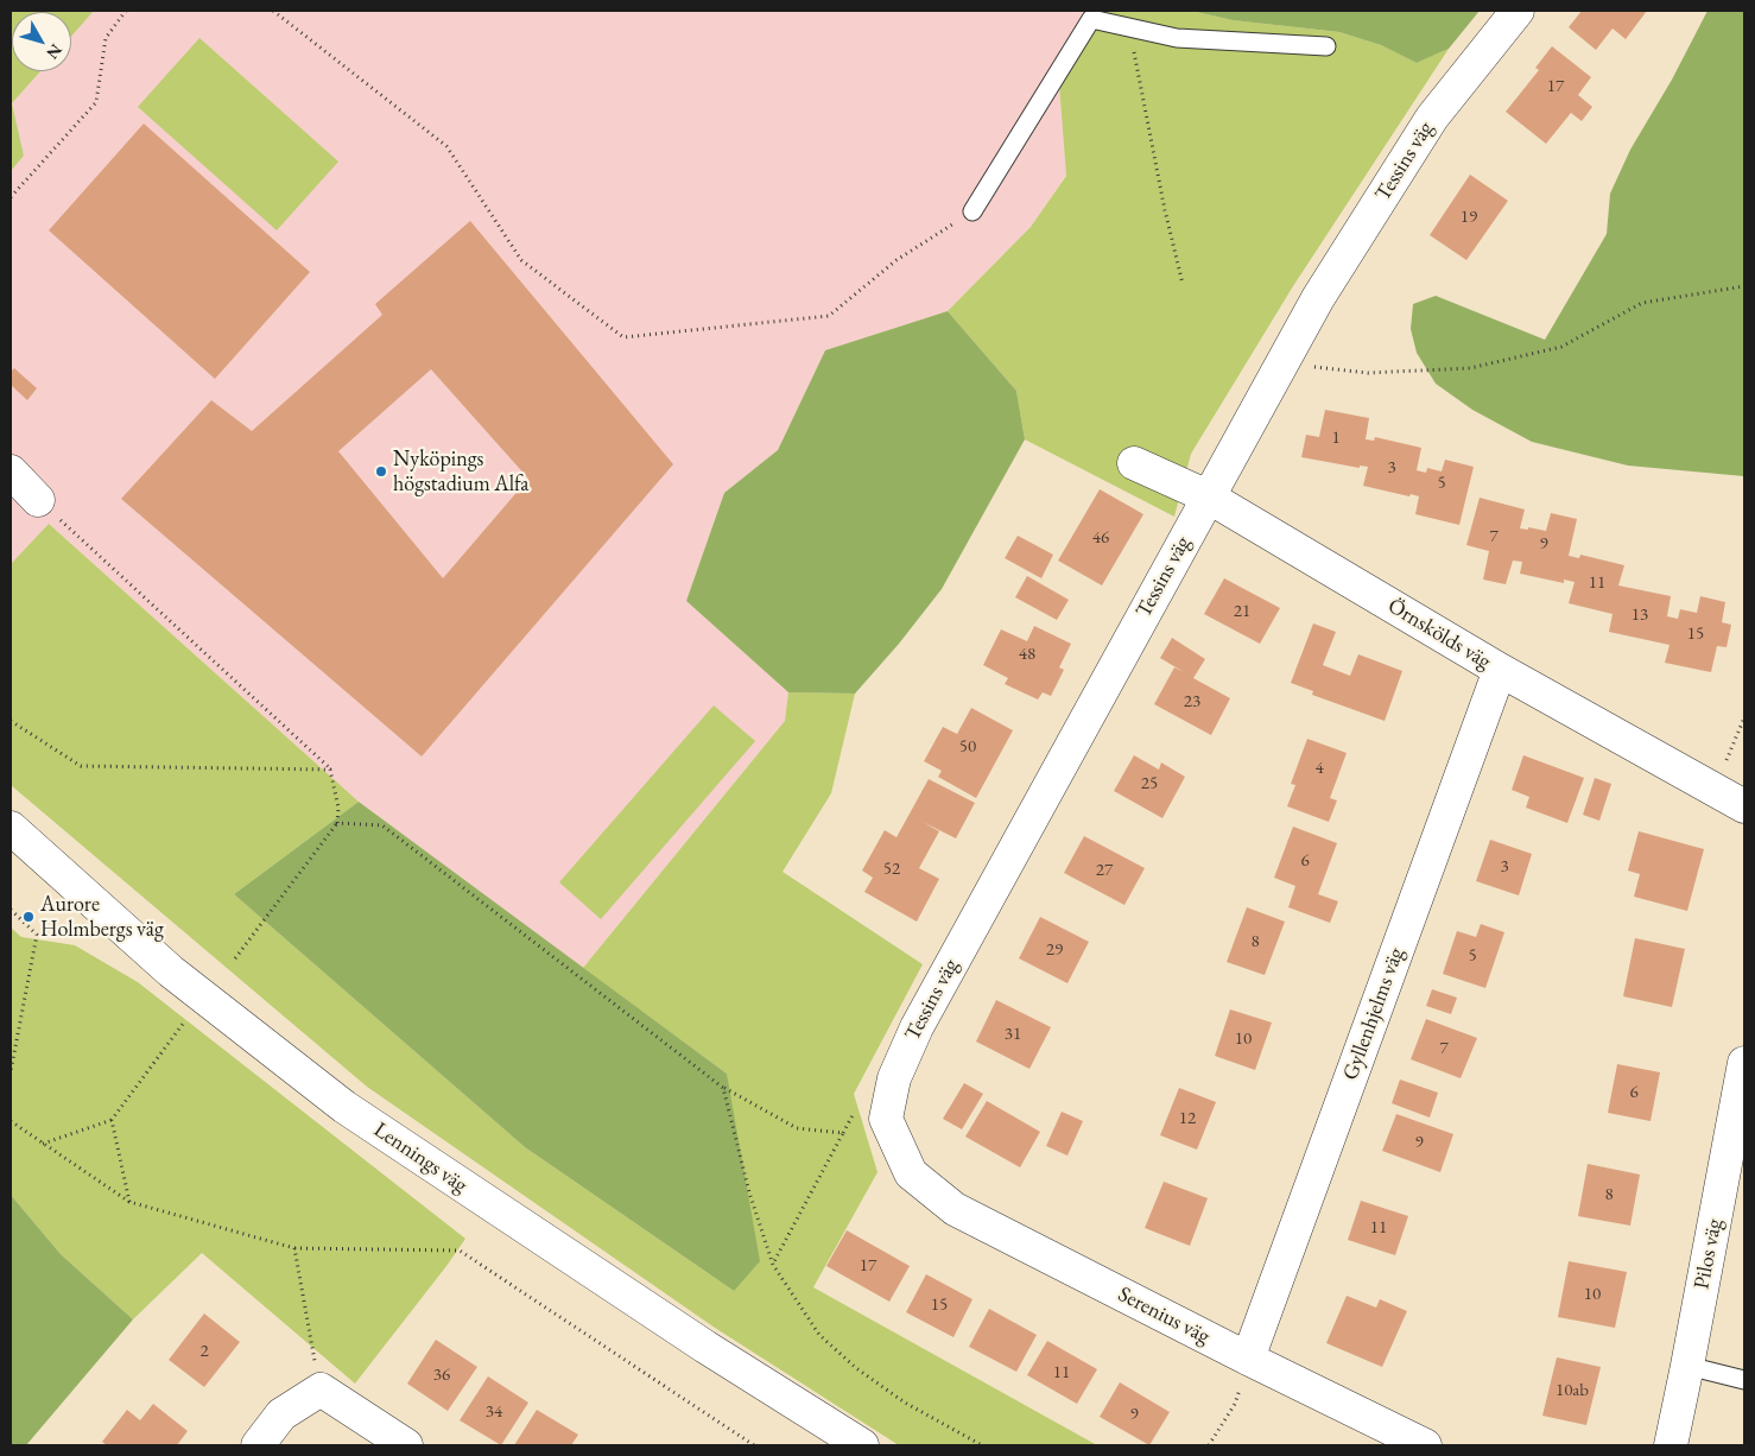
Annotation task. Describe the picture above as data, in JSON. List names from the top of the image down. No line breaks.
{"streets":{"street":["Tessins väg","Örnskölds väg","Gyllenhjelms väg","Lennings väg","Pilos väg","Serenius väg"]},"crossings":[["Tessins väg","Örnskölds väg"],["Tessins väg","Serenius väg"],["Örnskölds väg","Gyllenhjelms väg"],["Gyllenhjelms väg","Serenius väg"]],"places":["Nyköpings högstadium Alfa","Aurore Holmbergs väg"],"house_numbers":["17","19","1","3","5","7","46","9","11","21","13","15","48","23","50","4","25","6","3","52","27","8","29","5","31","10","7","6","12","9","8","11","17","10","15","2","11","36","10ab","34","9"],"north":"bottom right"}
